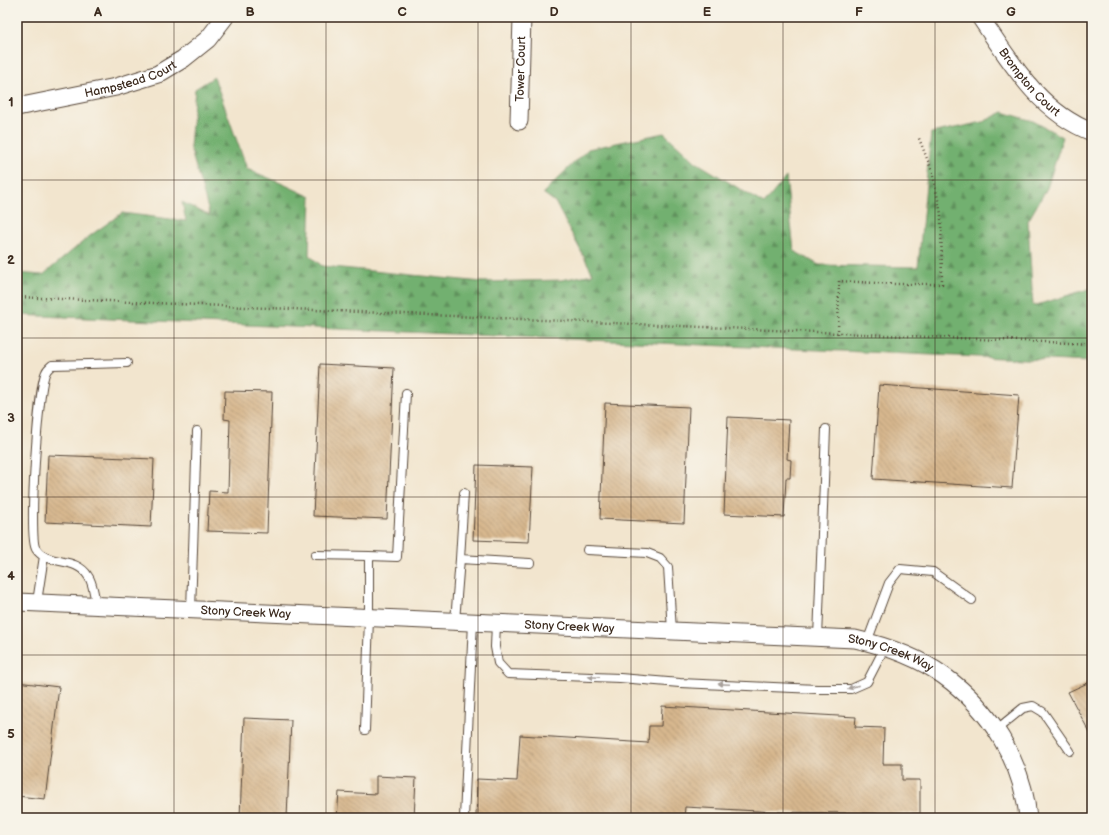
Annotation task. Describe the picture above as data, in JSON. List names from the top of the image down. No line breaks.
{"streets":{"street":["Tower Court","Hampstead Court","Brompton Court","Stony Creek Way"]},"grid":{"columns":["A","B","C","D","E","F","G"],"rows":["1","2","3","4","5"]}}
